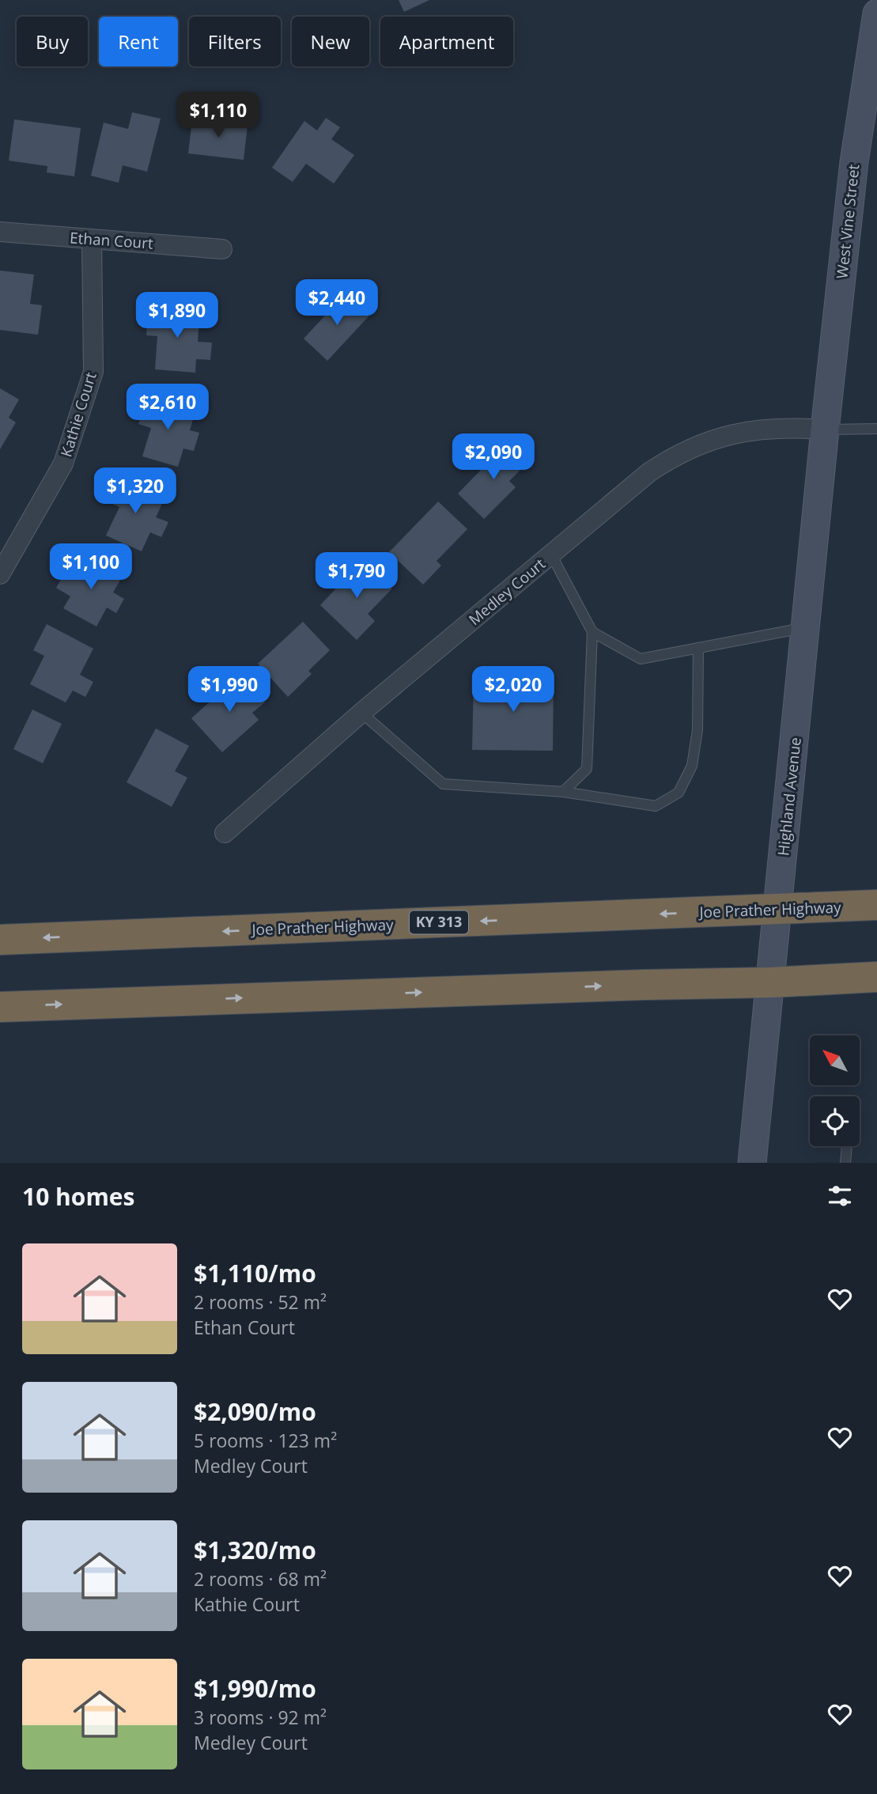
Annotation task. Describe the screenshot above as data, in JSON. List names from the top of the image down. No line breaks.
{"streets":{"highway":["Joe Prather Highway","KY 313"],"main road":["West Vine Street","Highland Avenue"],"street":["Ethan Court","Kathie Court","Medley Court"]},"crossings":[["West Vine Street","Medley Court"],["West Vine Street","Highland Avenue"],["Ethan Court","Kathie Court"],["Medley Court","Highland Avenue"],["Highland Avenue","Joe Prather Highway"]],"north":"top left","page":{"chip":["Buy","Rent","Filters","New","Apartment"],"price":["$1,110","$2,440","$1,890","$2,610","$2,090","$1,320","$1,100","$1,790","$1,990","$2,020"],"heading":"10 homes","list":[{"name":"$1,110/mo","note":"2 rooms · 52 m² · Ethan Court"},{"name":"$2,090/mo","note":"5 rooms · 123 m² · Medley Court"},{"name":"$1,320/mo","note":"2 rooms · 68 m² · Kathie Court"},{"name":"$1,990/mo","note":"3 rooms · 92 m² · Medley Court"}]}}
